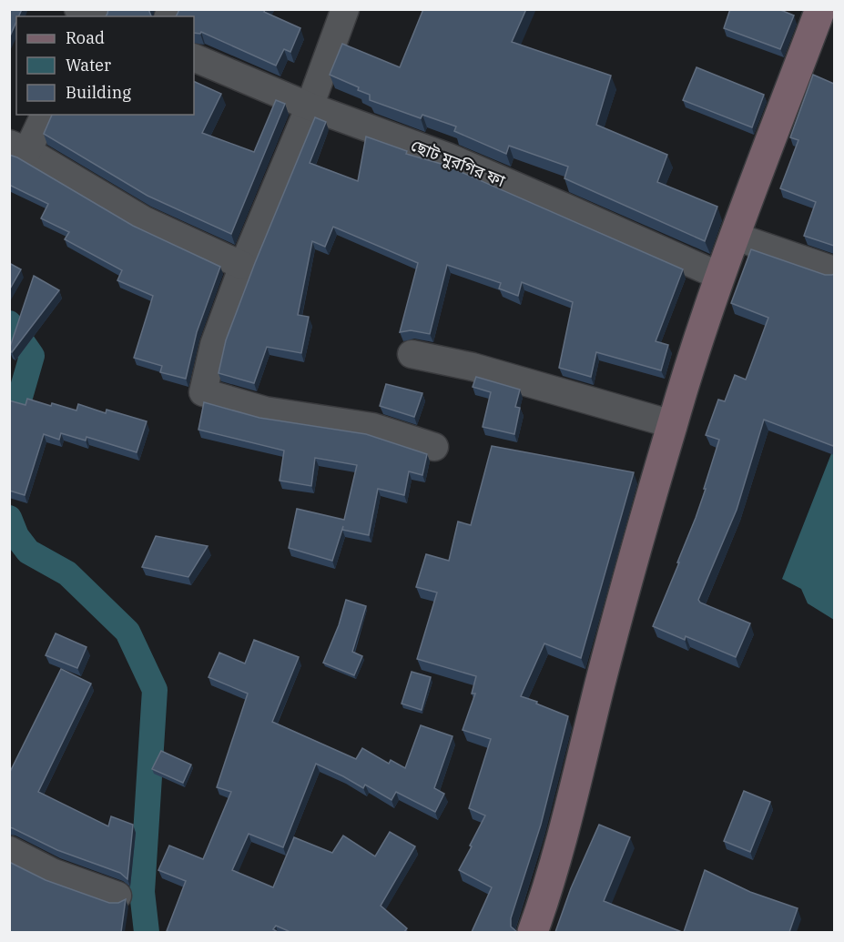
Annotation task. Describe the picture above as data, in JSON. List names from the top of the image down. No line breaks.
{"streets":{"street":["ছোট মুরগির ফা"]},"legend":["Road","Water","Building"]}
